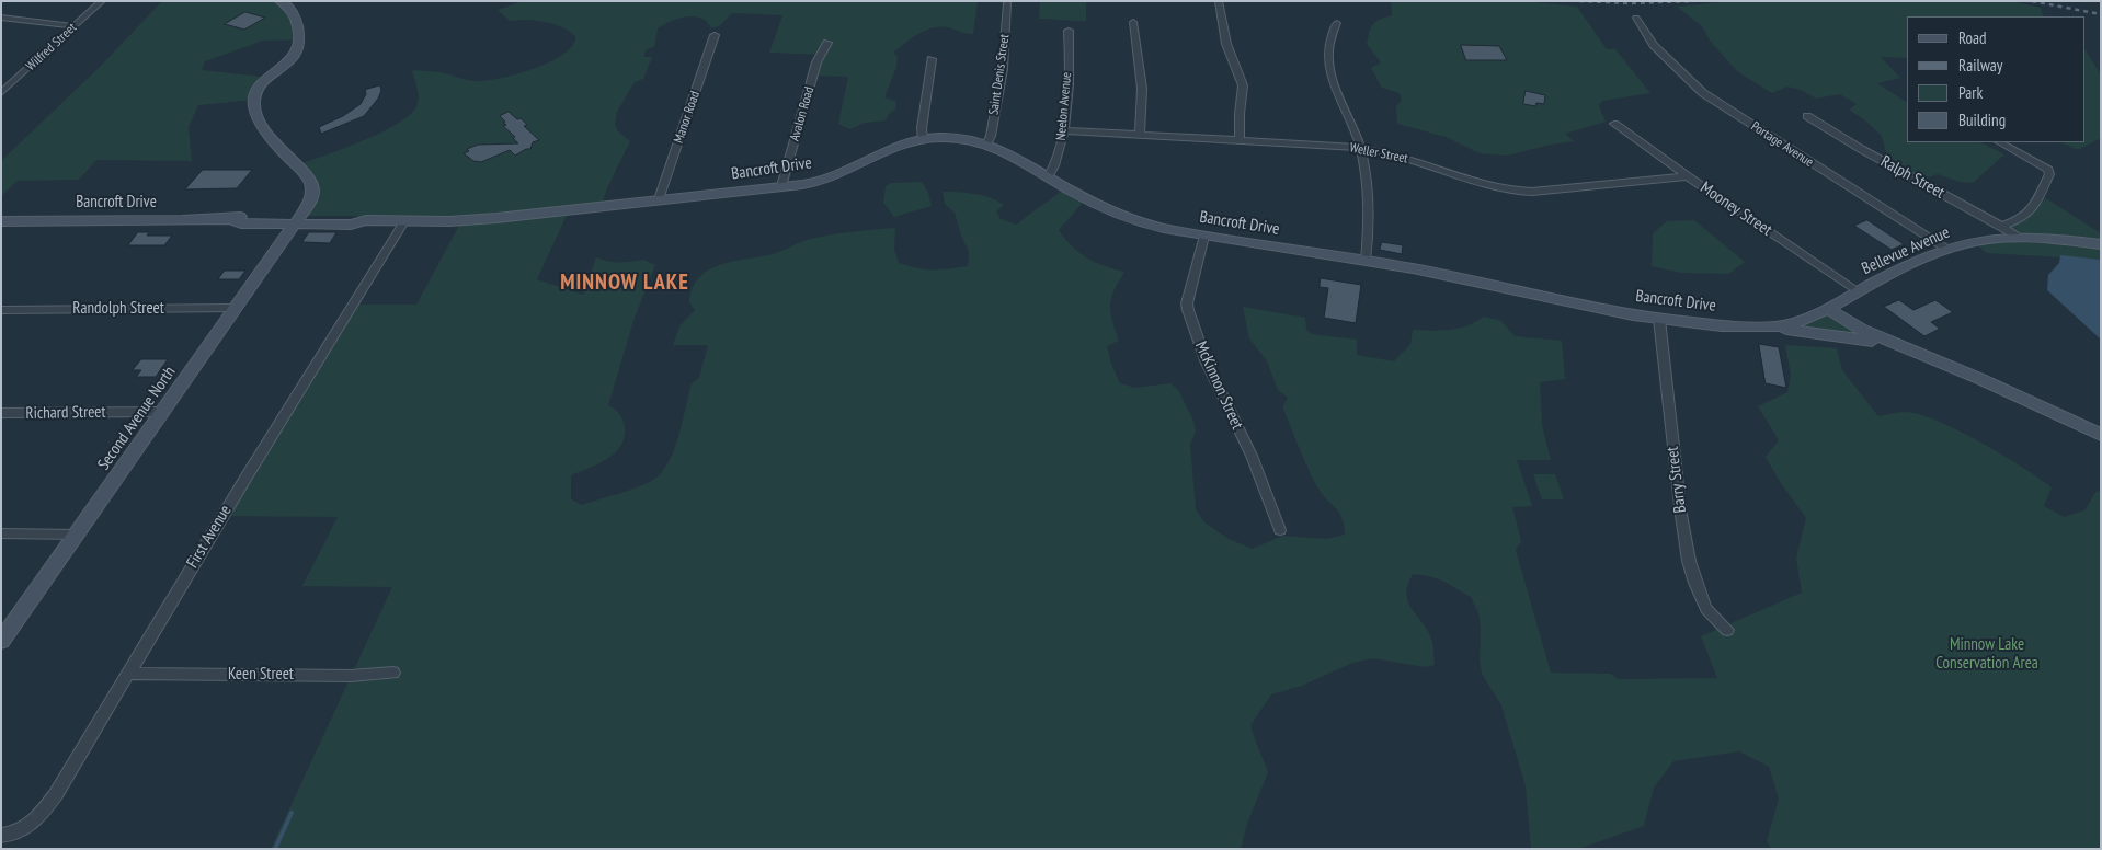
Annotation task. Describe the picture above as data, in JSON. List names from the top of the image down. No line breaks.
{"streets":{"main road":["Bancroft Drive","Bellevue Avenue","Second Avenue North"],"street":["Wilfred Street","Saint Denis Street","Neelon Avenue","Avalon Road","Manor Road","Portage Avenue","Weller Street","Ralph Street","Mooney Street","Randolph Street","McKinnon Street","Richard Street","Barry Street","First Avenue","Keen Street"]},"crossings":[["Saint Denis Street","Bancroft Drive"],["Neelon Avenue","Weller Street"],["Neelon Avenue","Bancroft Drive"],["Avalon Road","Bancroft Drive"],["Manor Road","Bancroft Drive"],["Portage Avenue","Bellevue Avenue"],["Weller Street","Mooney Street"],["Bancroft Drive","Bellevue Avenue"],["Bancroft Drive","McKinnon Street"],["Bancroft Drive","Second Avenue North"],["Bancroft Drive","Barry Street"],["Bancroft Drive","First Avenue"],["Ralph Street","Bellevue Avenue"],["Mooney Street","Bellevue Avenue"],["Randolph Street","Second Avenue North"],["Richard Street","Second Avenue North"],["First Avenue","Keen Street"]],"districts":["MINNOW LAKE"],"parks":["Minnow Lake Conservation Area"],"legend":["Road","Railway","Park","Building"]}
